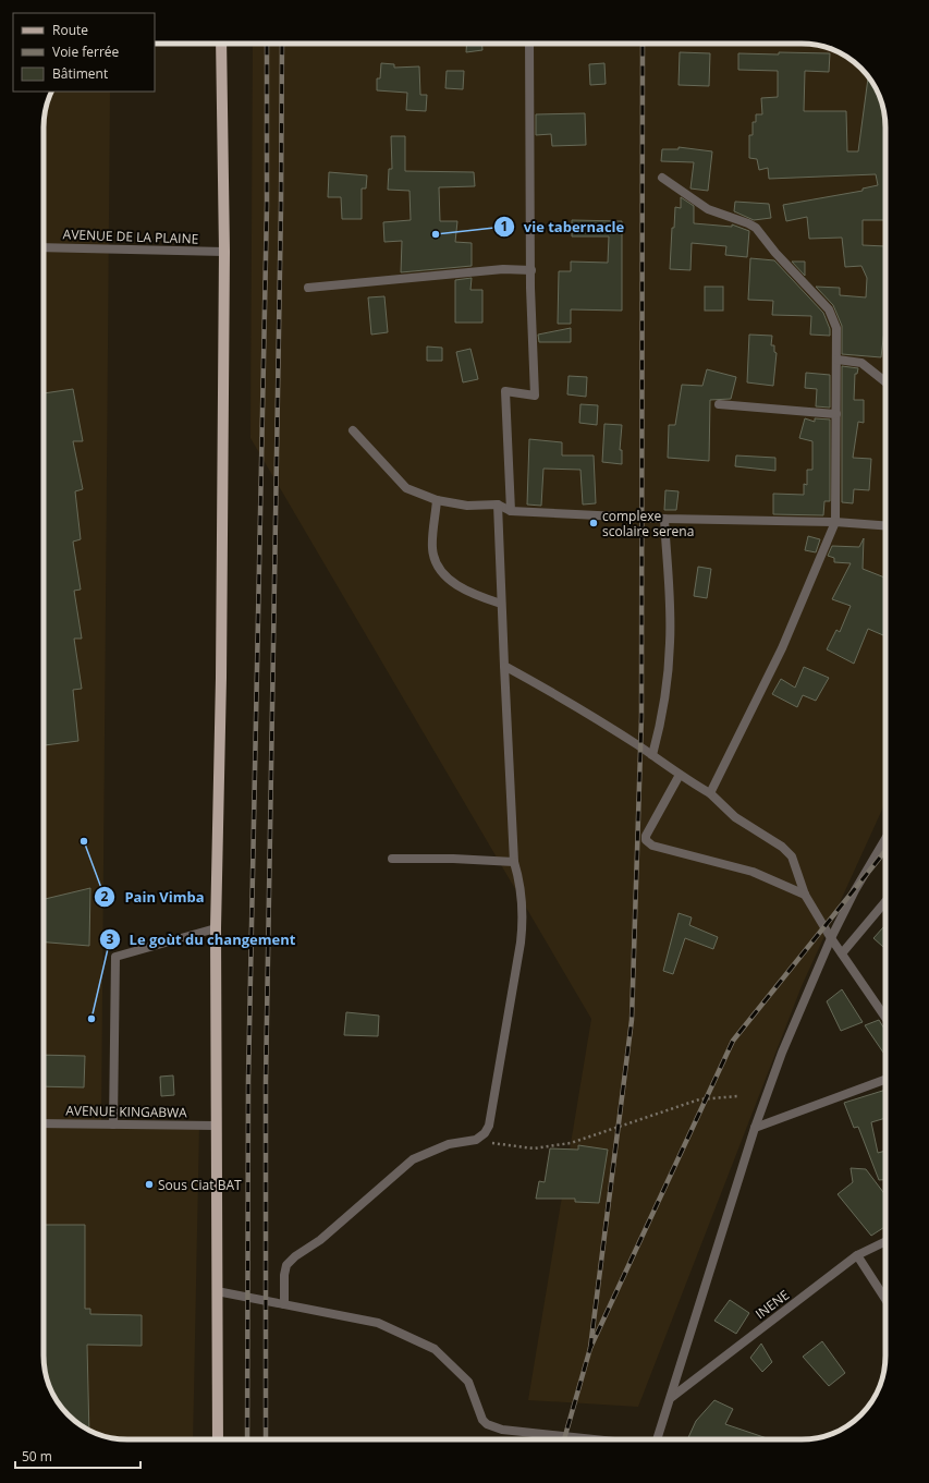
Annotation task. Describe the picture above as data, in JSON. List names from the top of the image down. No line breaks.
{"streets":{"street":["AVENUE DE LA PLAINE","AVENUE KINGABWA","INENE"]},"places":["vie tabernacle","complexe scolaire serena","Pain Vimba","Le goùt du changement","Sous Ciat BAT"],"legend":["Route","Voie ferrée","Bâtiment"],"scale_bar":"50 m"}
